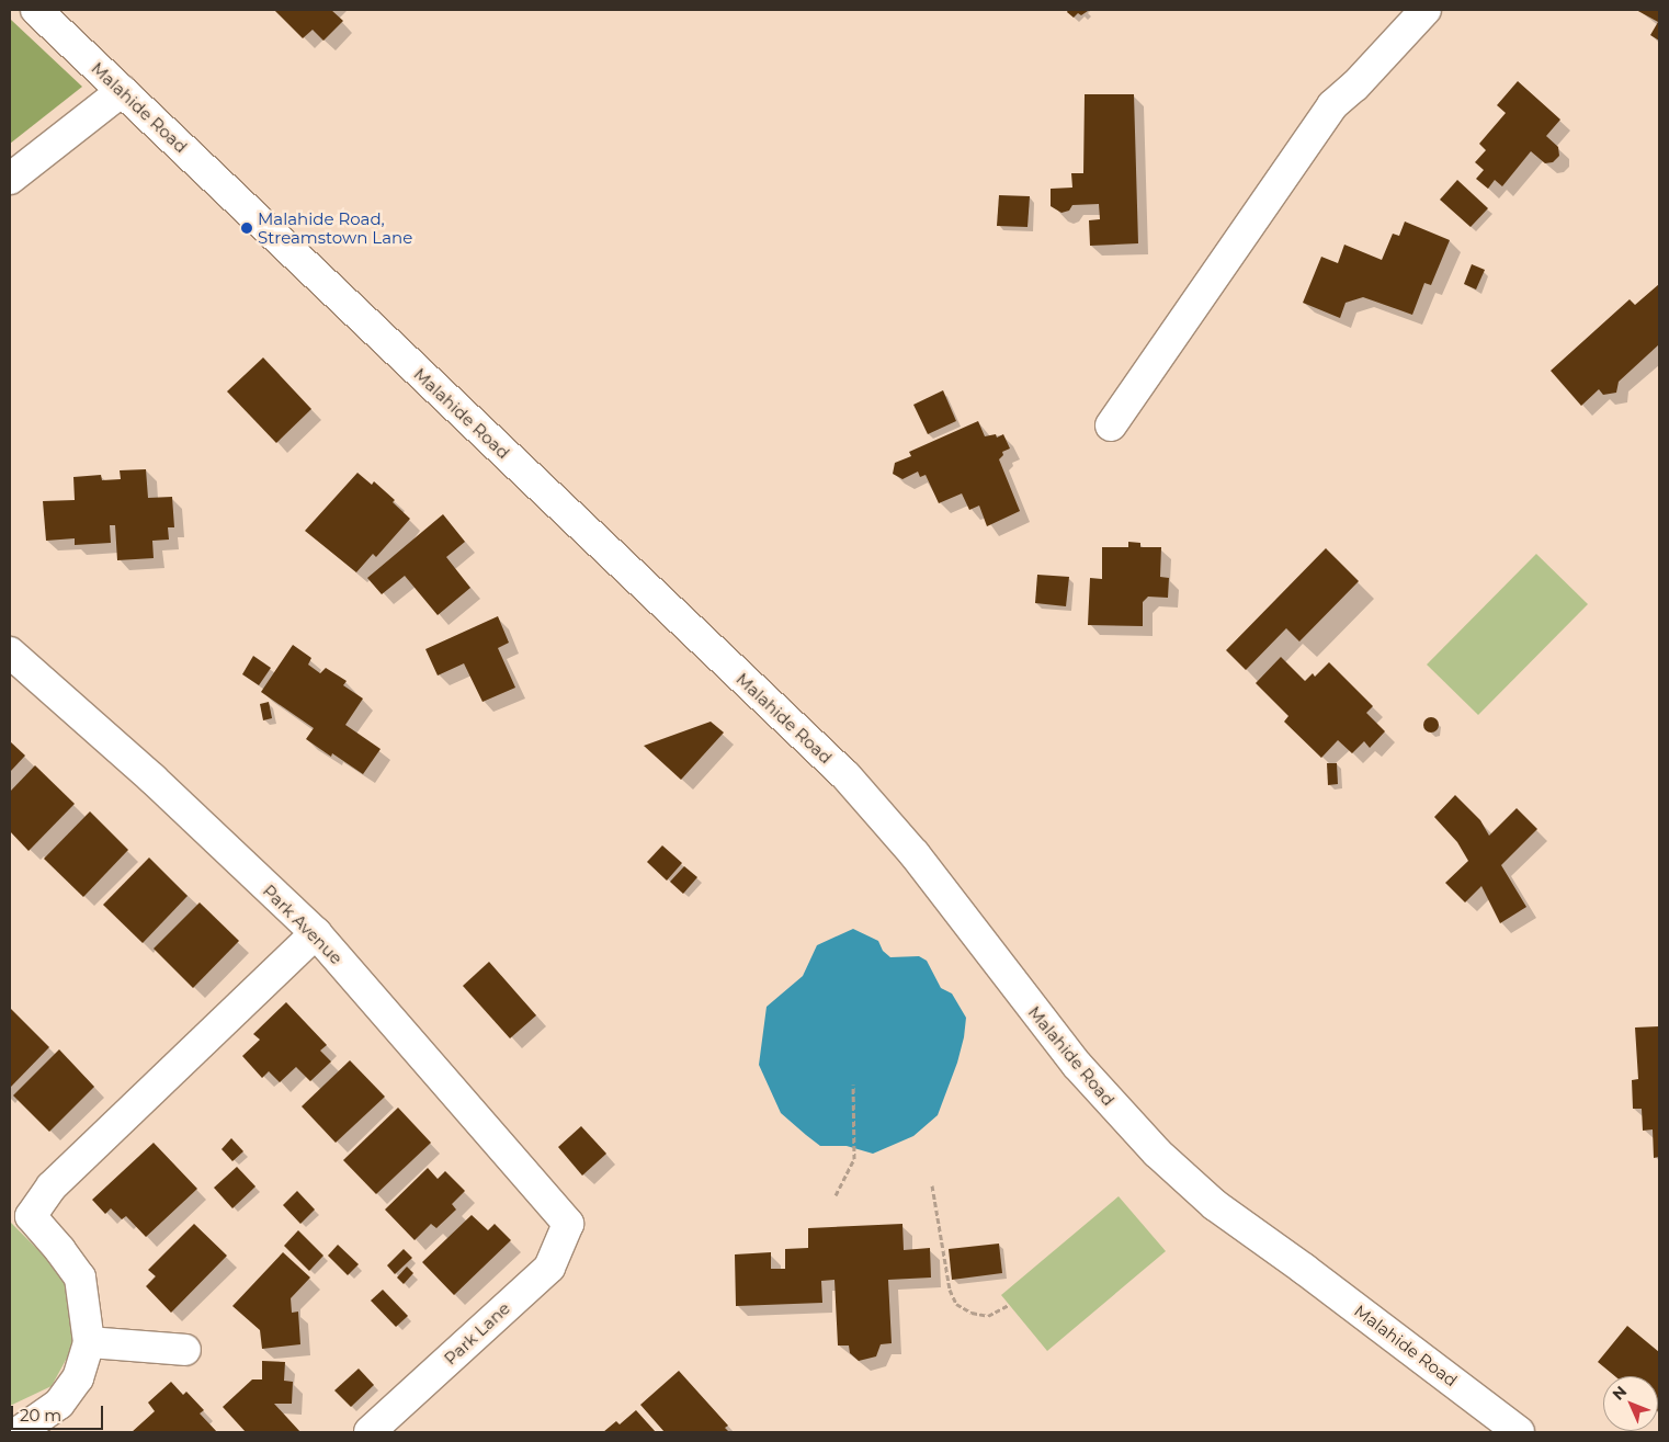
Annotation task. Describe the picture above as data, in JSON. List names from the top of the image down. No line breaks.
{"streets":{"street":["Malahide Road","Park Avenue","Park Lane"]},"crossings":[["Park Avenue","Park Lane"]],"places":["Malahide Road, Streamstown Lane"],"scale_bar":"20 m","north":"top left"}
